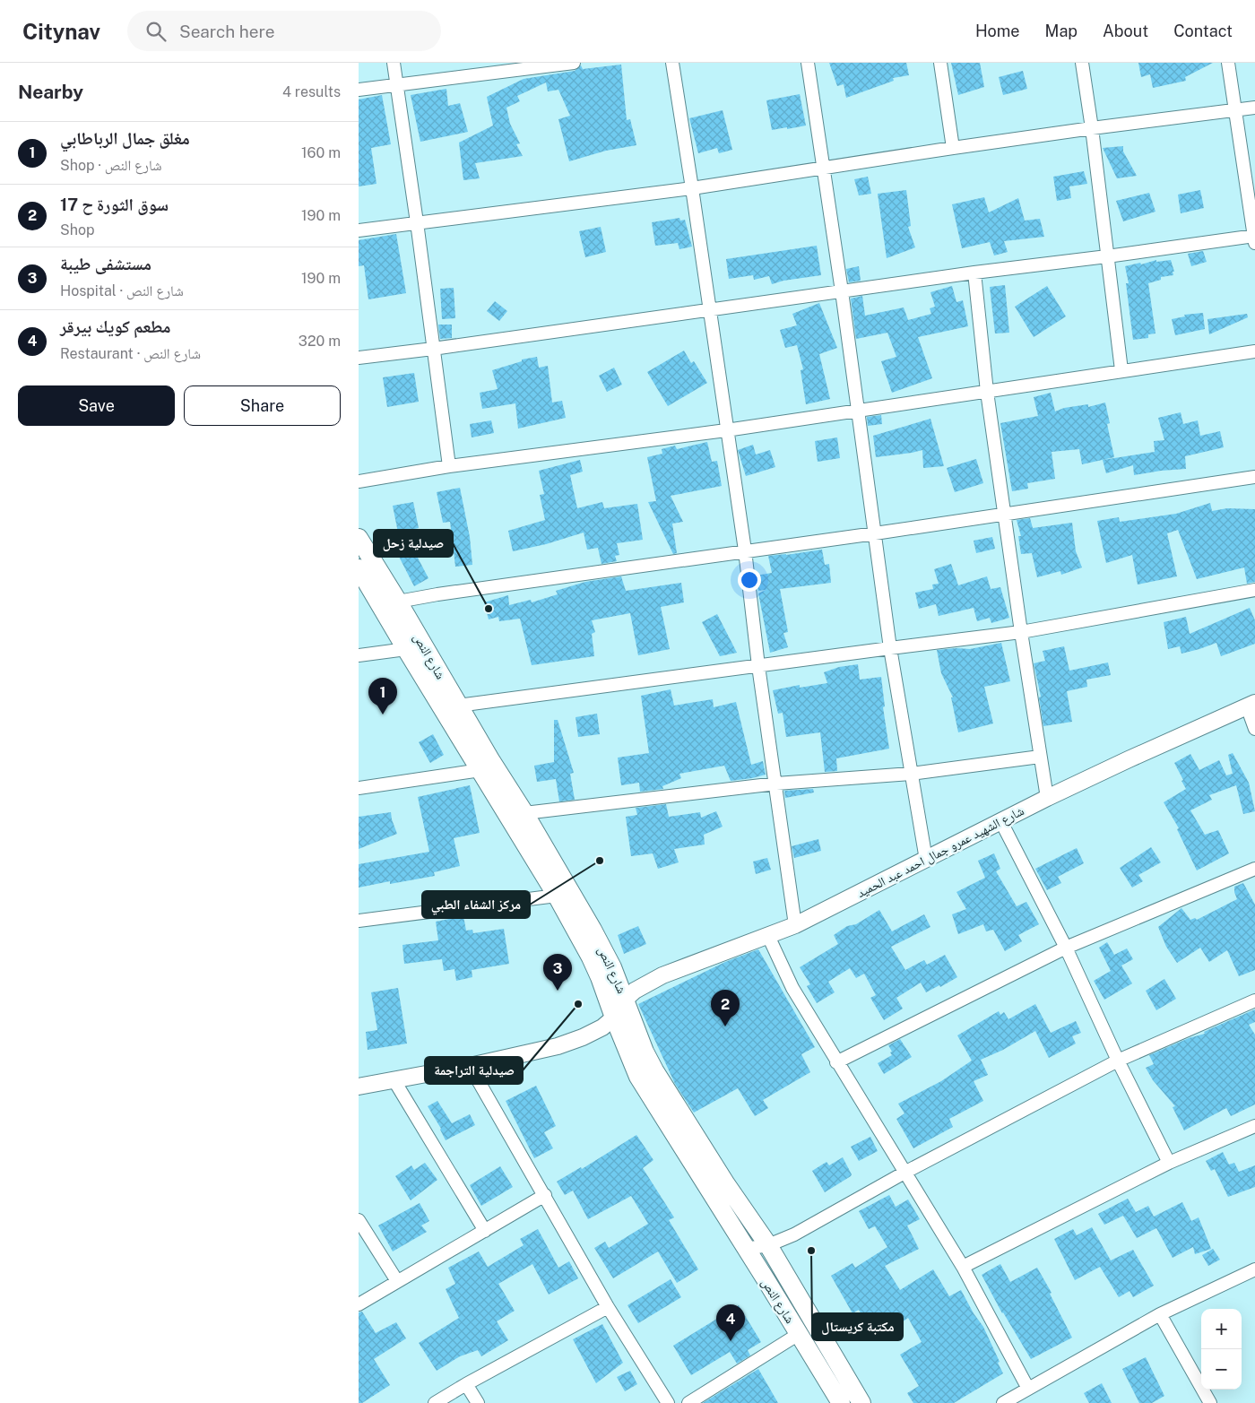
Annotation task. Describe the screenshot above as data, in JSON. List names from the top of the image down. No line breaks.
{"streets":{"main road":["شارع النص"],"street":["شارع الشهيد عمرو جمال احمد عبد الحميد"]},"crossings":[["شارع النص","شارع الشهيد عمرو جمال احمد عبد الحميد"]],"places":["صيدلية زحل","مركز الشفاء الطبي","صيدلية التراجمة","مكتبة كريستال"],"page":{"header":"Citynav","search":"Search here","nav":["Home","Map","About","Contact"],"heading":["Nearby","4 results"],"list":[{"mark":"1","name":"مغلق جمال الرباطابي","note":"Shop · شارع النص","value":"160 m"},{"mark":"2","name":"سوق الثورة ح 17","note":"Shop","value":"190 m"},{"mark":"3","name":"مستشفى طيبة","note":"Hospital · شارع النص","value":"190 m"},{"mark":"4","name":"مطعم كويك بيرقر","note":"Restaurant · شارع النص","value":"320 m"}],"buttons":["Save","Share"],"pins":["1","3","2","4"],"map_buttons":["+","−"]}}
